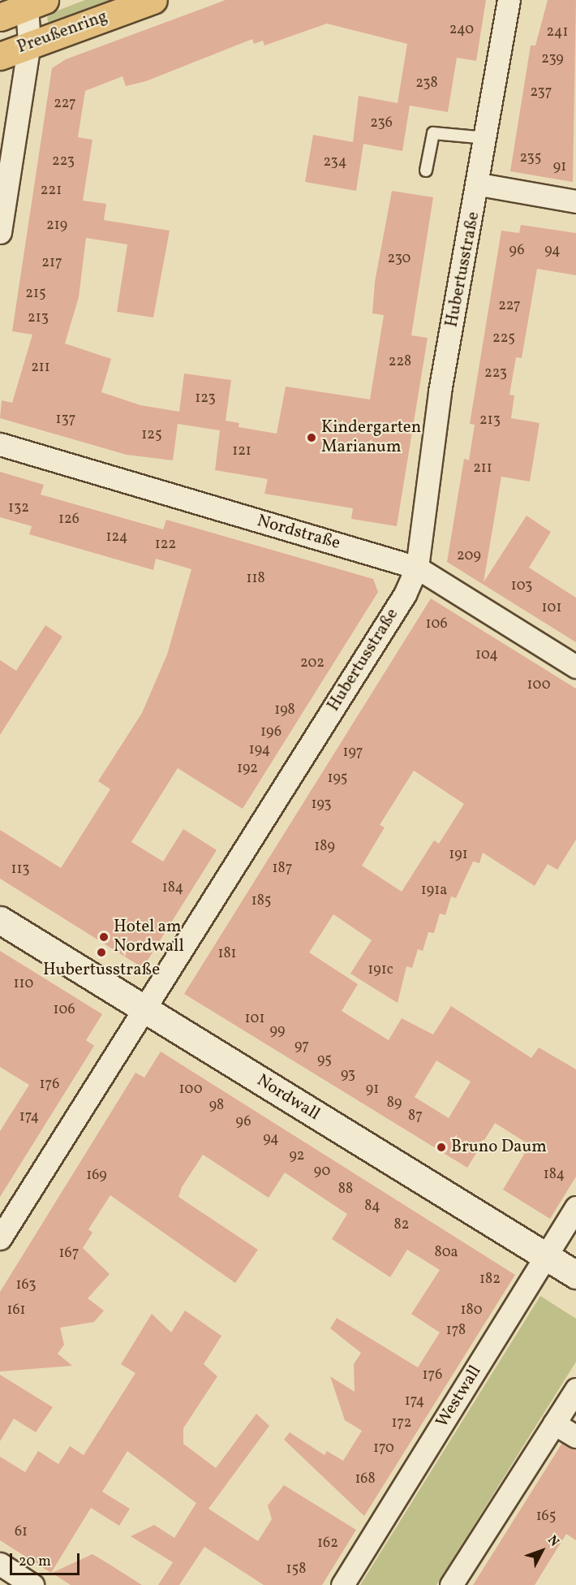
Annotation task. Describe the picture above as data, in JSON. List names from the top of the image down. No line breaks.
{"streets":{"main road":["Preußenring"],"street":["Hubertusstraße","Nordstraße","Nordwall","Westwall"]},"crossings":[["Hubertusstraße","Nordstraße"],["Hubertusstraße","Nordwall"],["Nordwall","Westwall"]],"places":["Kindergarten Marianum","Hotel am Nordwall","Hubertusstraße","Bruno Daum"],"house_numbers":["240","241","239","238","237","227","236","235","223","234","91","221","219","96","94","230","217","215","227","213","225","228","211","223","123","137","213","125","121","211","132","126","124","122","209","118","103","101","106","104","202","100","198","196","194","197","192","195","193","189","191","187","113","184","191a","185","181","191c","110","106","101","99","97","95","93","176","100","91","89","98","87","174","96","94","92","90","184","169","88","84","82","80a","167","182","163","161","180","178","176","174","172","170","168","165","61","162","158"],"scale_bar":"20 m","north":"top right"}
